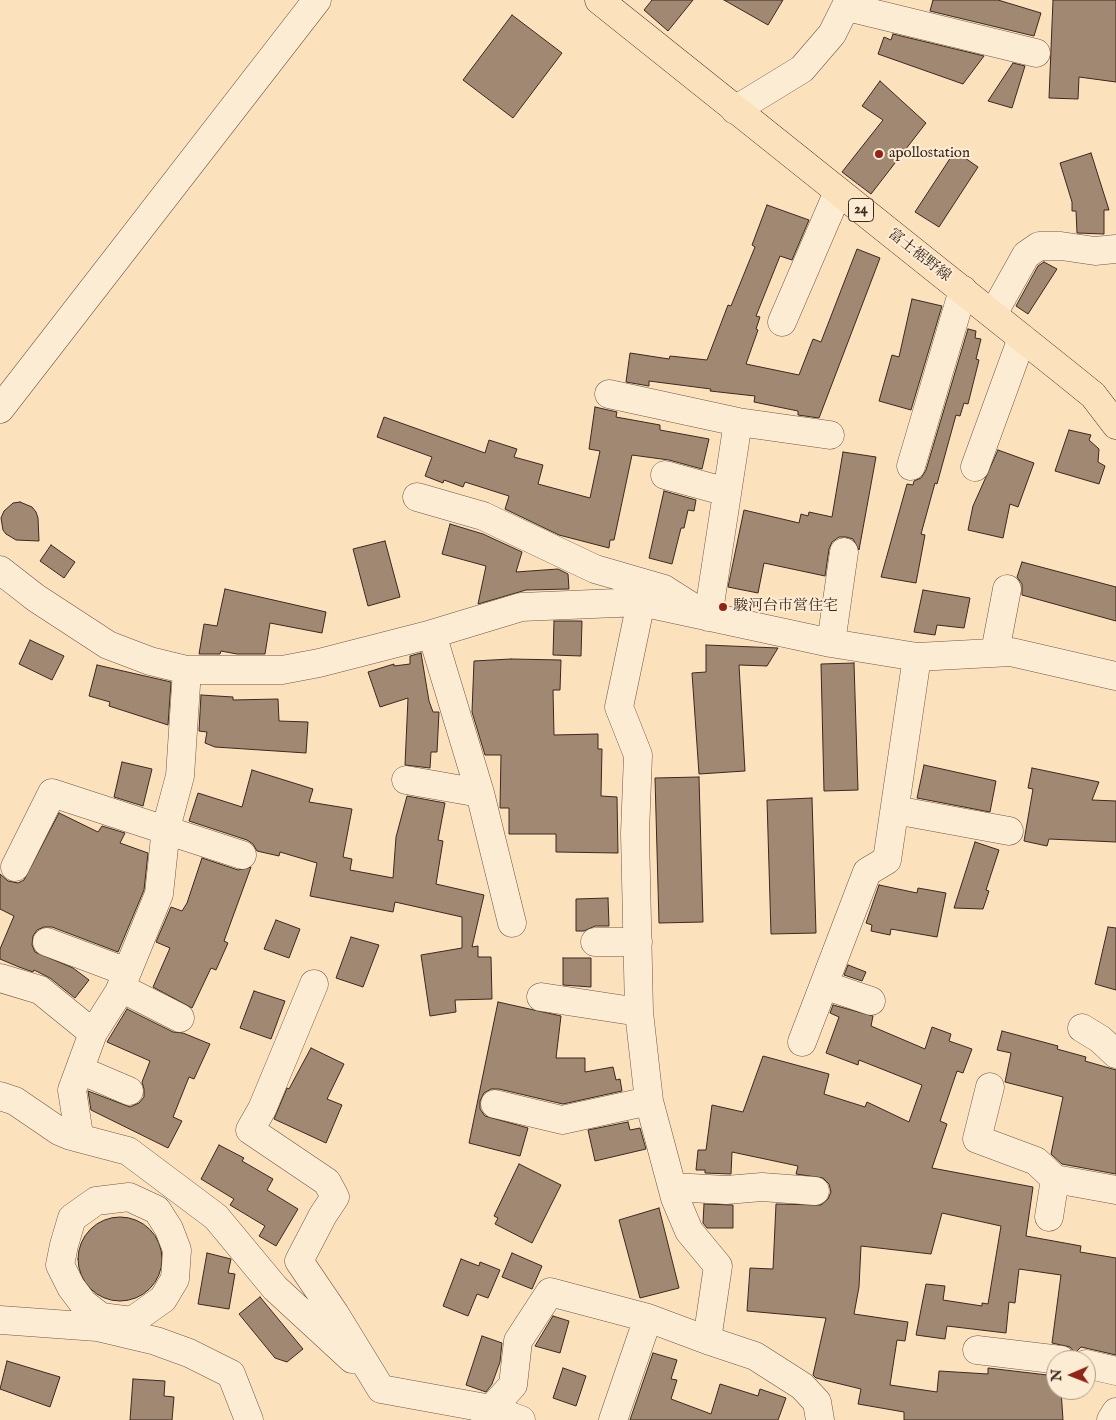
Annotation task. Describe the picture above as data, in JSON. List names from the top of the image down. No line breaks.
{"streets":{"main road":["24","富士裾野線"]},"places":["apollostation","駿河台市営住宅"],"north":"left"}
